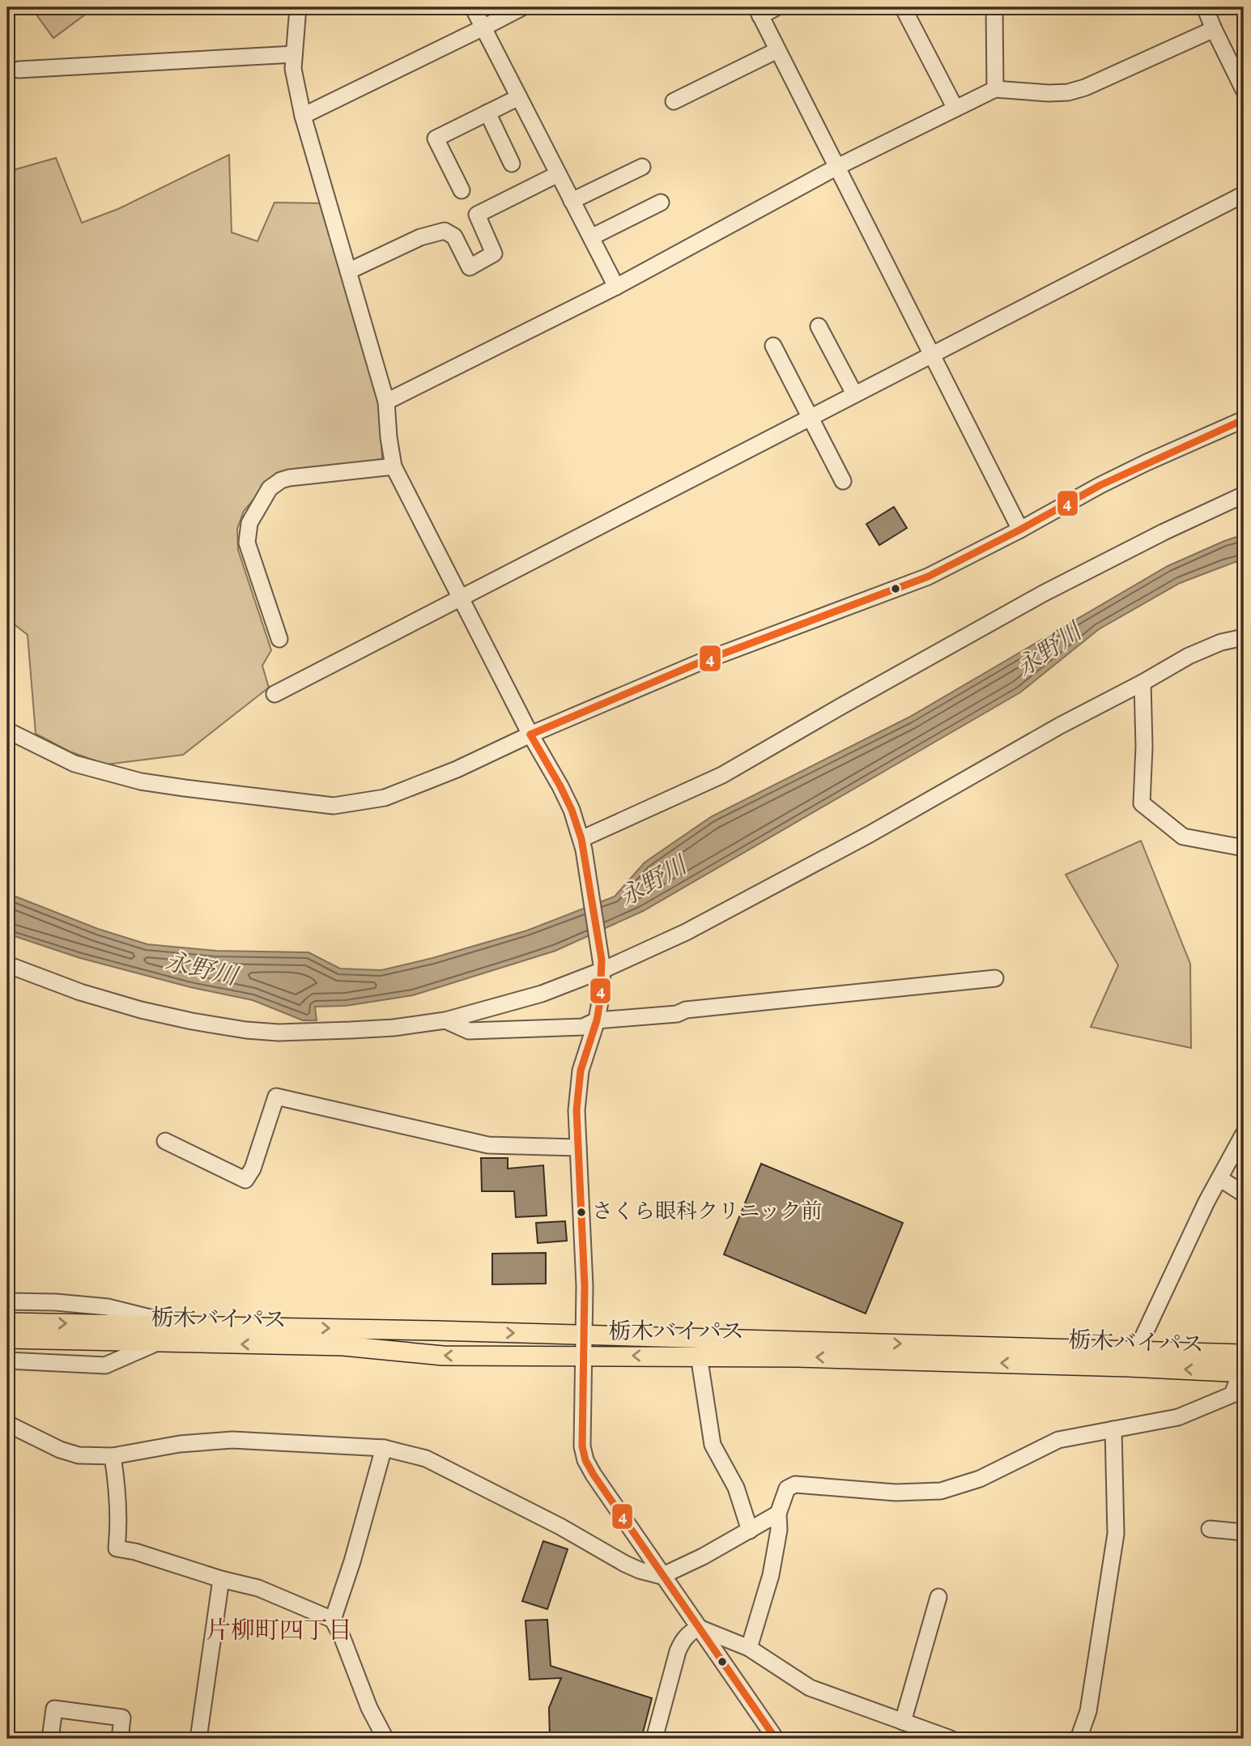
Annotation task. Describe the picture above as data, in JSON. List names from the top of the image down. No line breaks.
{"streets":{"main road":["栃木バイパス"]},"districts":["片柳町四丁目"],"water":["永野川"],"places":["さくら眼科クリニック前"],"lines":["transit line 4"]}
